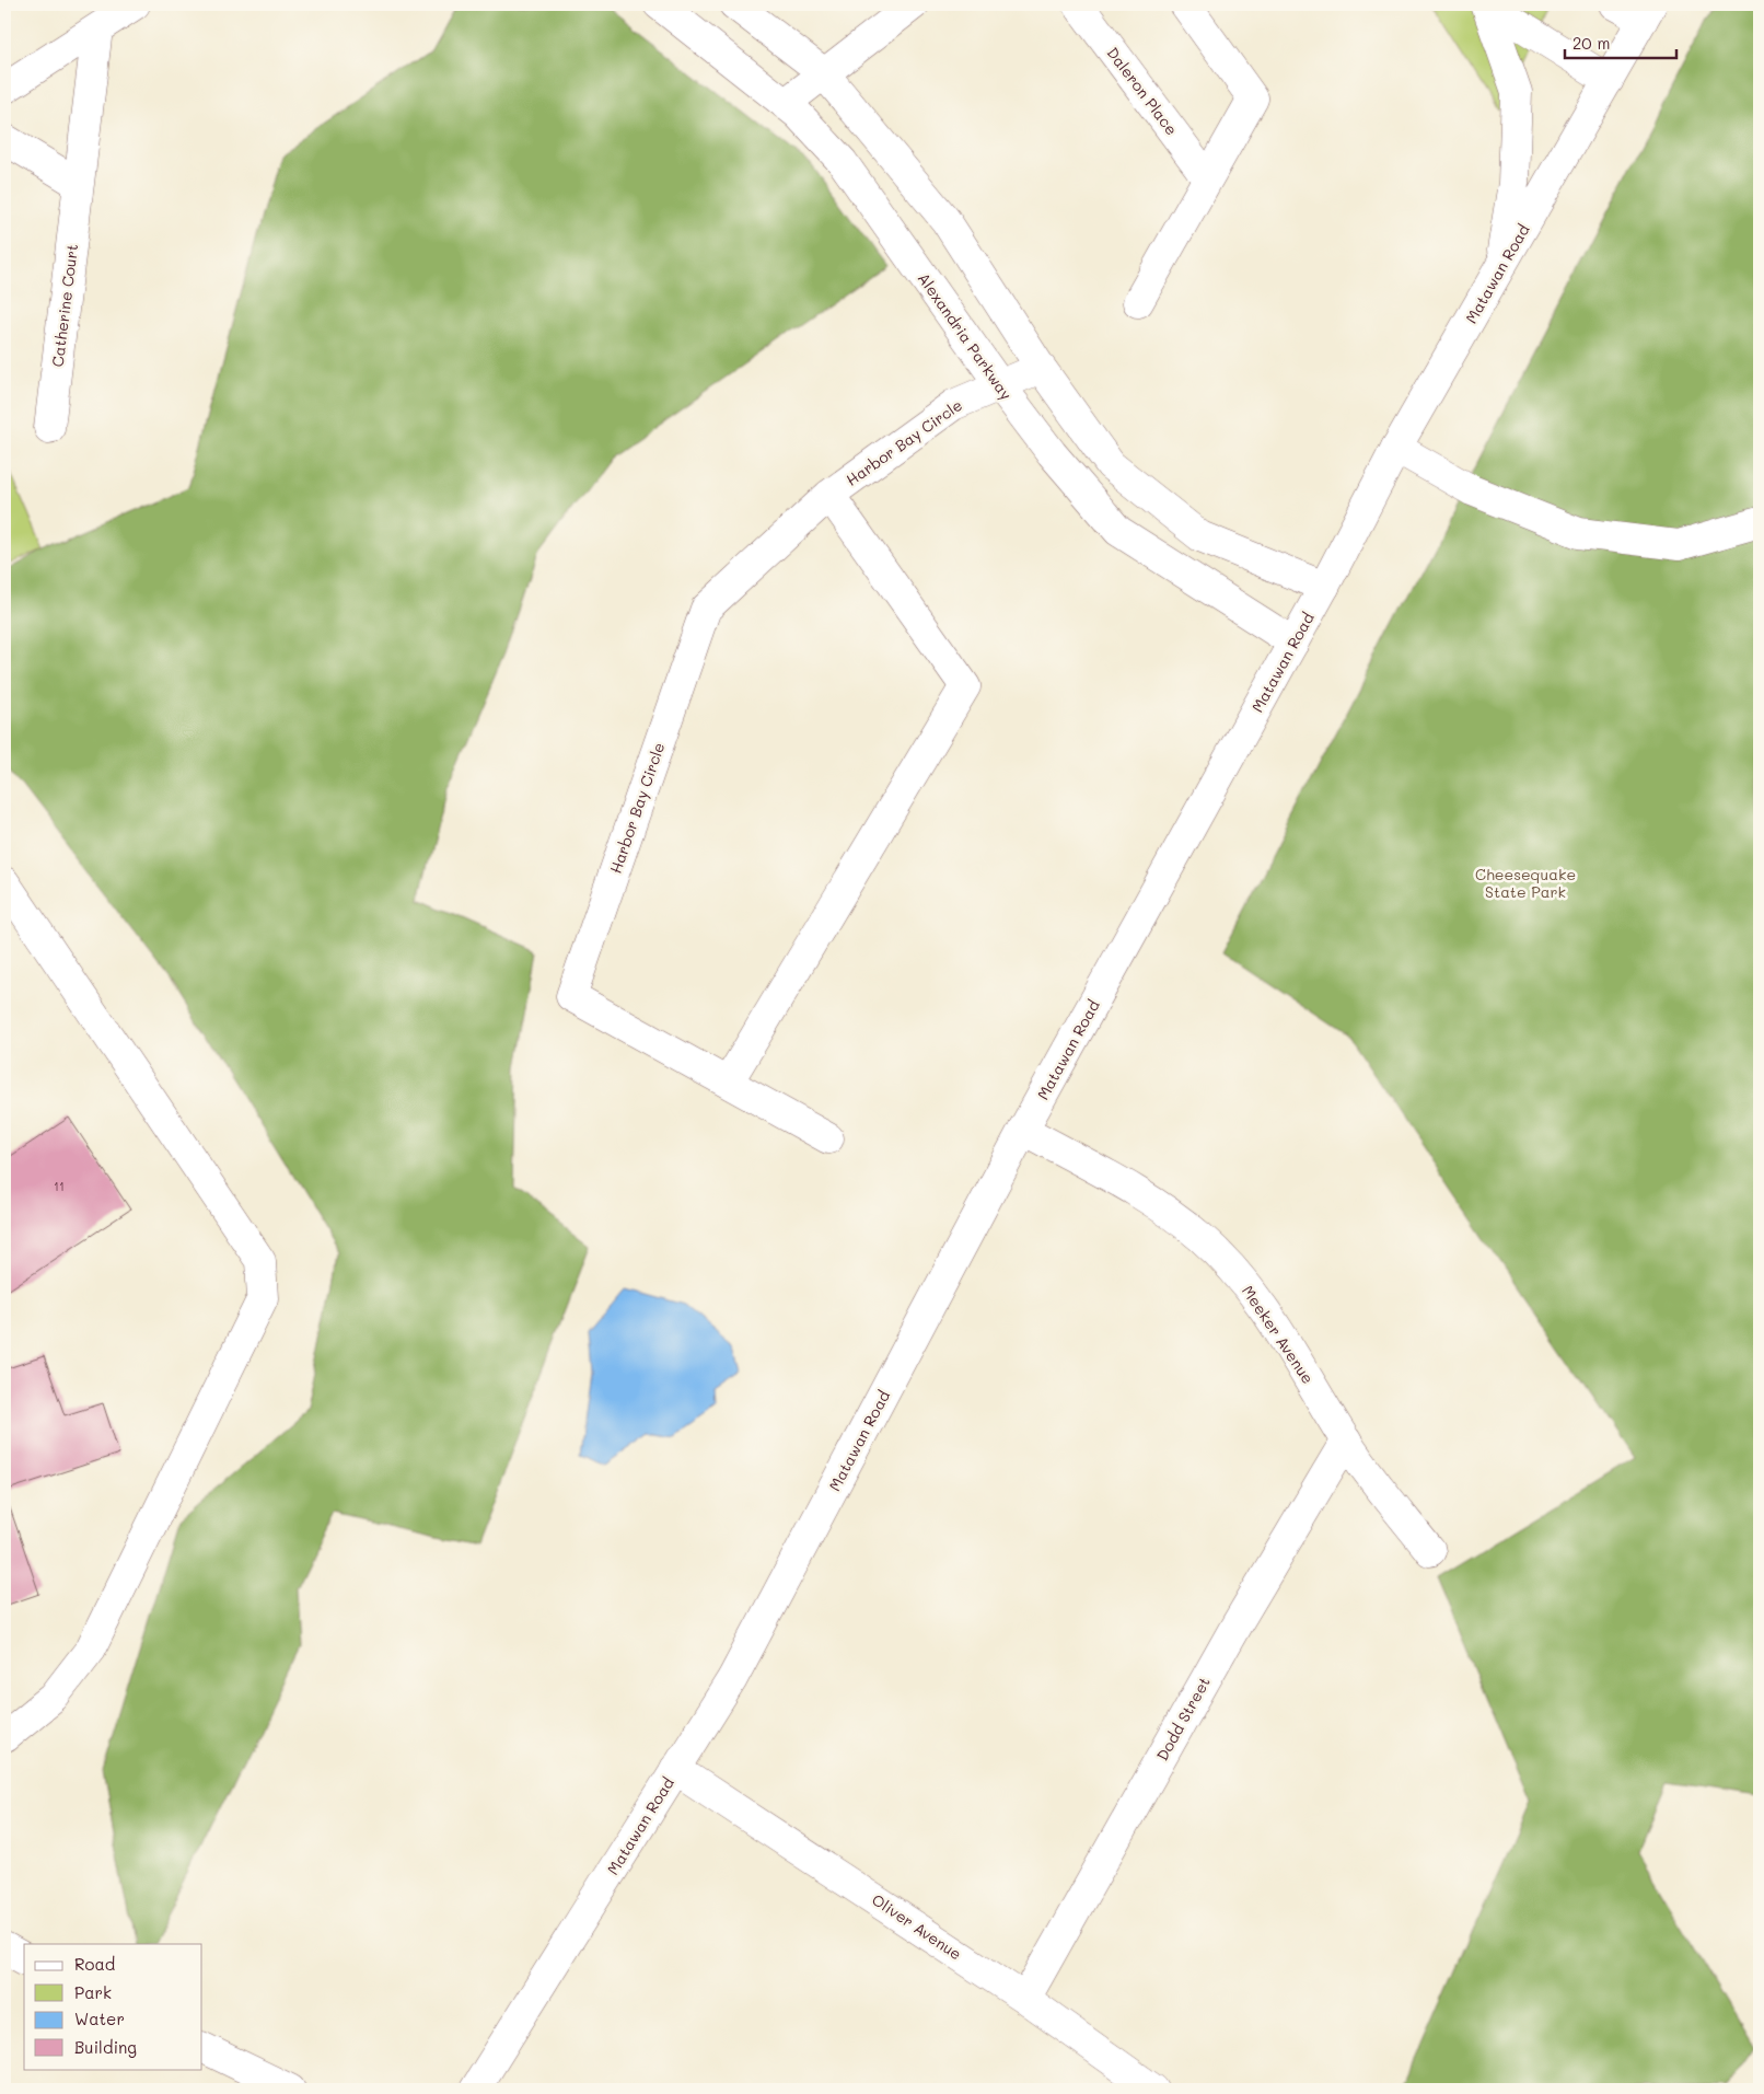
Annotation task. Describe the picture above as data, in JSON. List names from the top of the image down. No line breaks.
{"streets":{"street":["Daleron Place","Matawan Road","Catherine Court","Alexandria Parkway","Harbor Bay Circle","Meeker Avenue","Dodd Street","Oliver Avenue"]},"crossings":[["Matawan Road","Alexandria Parkway"],["Matawan Road","Meeker Avenue"],["Matawan Road","Oliver Avenue"],["Alexandria Parkway","Harbor Bay Circle"],["Meeker Avenue","Dodd Street"],["Dodd Street","Oliver Avenue"]],"parks":["Cheesequake State Park"],"house_numbers":["11"],"legend":["Road","Park","Water","Building"],"scale_bar":"20 m"}
